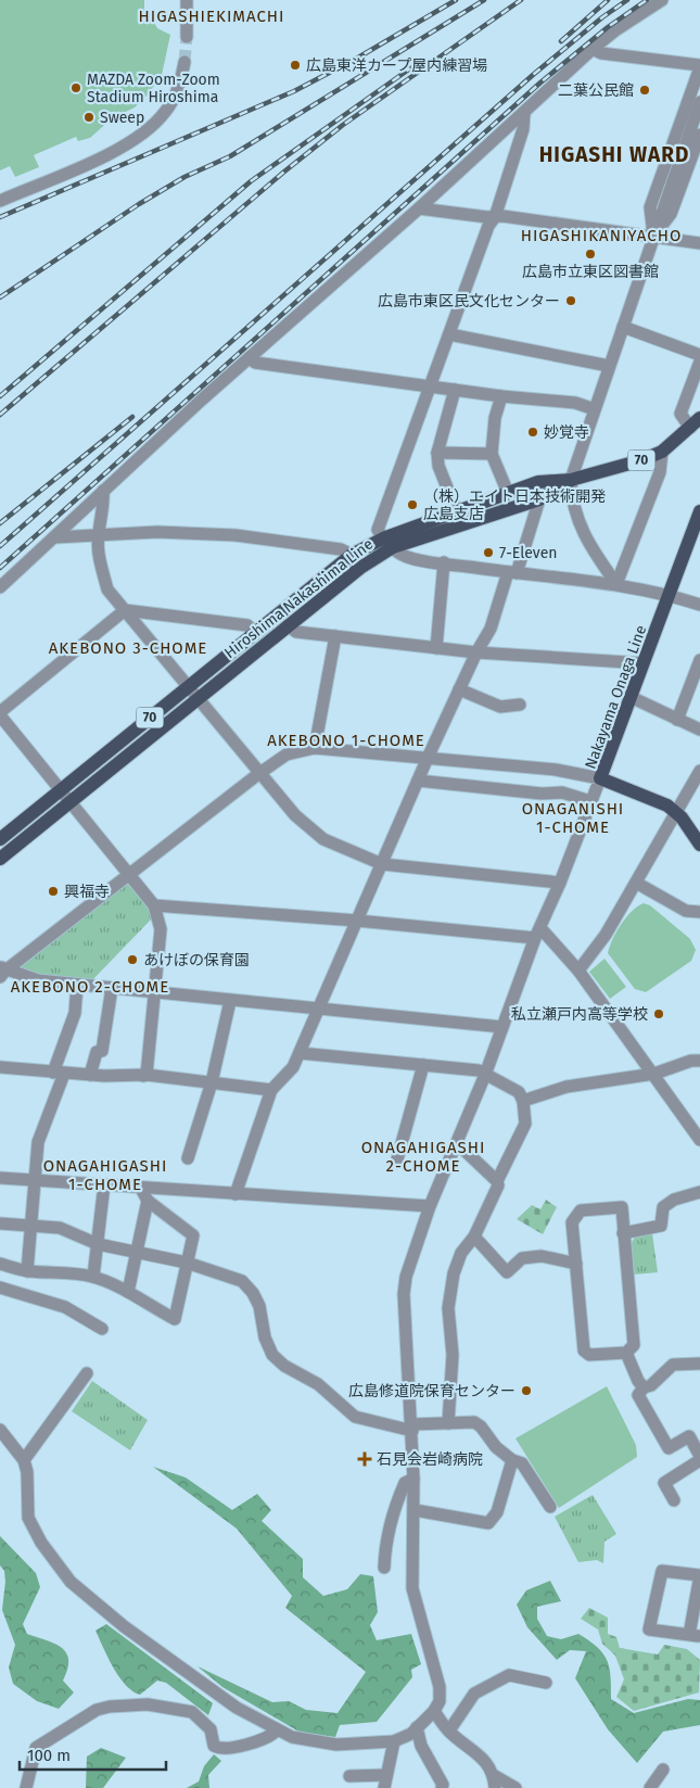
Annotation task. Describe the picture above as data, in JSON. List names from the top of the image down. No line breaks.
{"streets":{"main road":["70","Hiroshima Nakashima Line","Nakayama Onaga Line"]},"districts":["HIGASHIEKIMACHI","HIGASHI WARD","HIGASHIKANIYACHO","AKEBONO 3-CHOME","AKEBONO 1-CHOME","ONAGANISHI 1-CHOME","AKEBONO 2-CHOME","ONAGAHIGASHI 2-CHOME","ONAGAHIGASHI 1-CHOME"],"places":{"other":["広島東洋カープ屋内練習場","MAZDA Zoom-Zoom Stadium Hiroshima","二葉公民館","Sweep","広島市立東区図書館","広島市東区民文化センター","妙覚寺","（株）エイト日本技術開発 広島支店","7-Eleven","興福寺","あけぼの保育園","私立瀬戸内高等学校","広島修道院保育センター"],"health":["石見会岩崎病院"]},"scale_bar":"100 m"}
